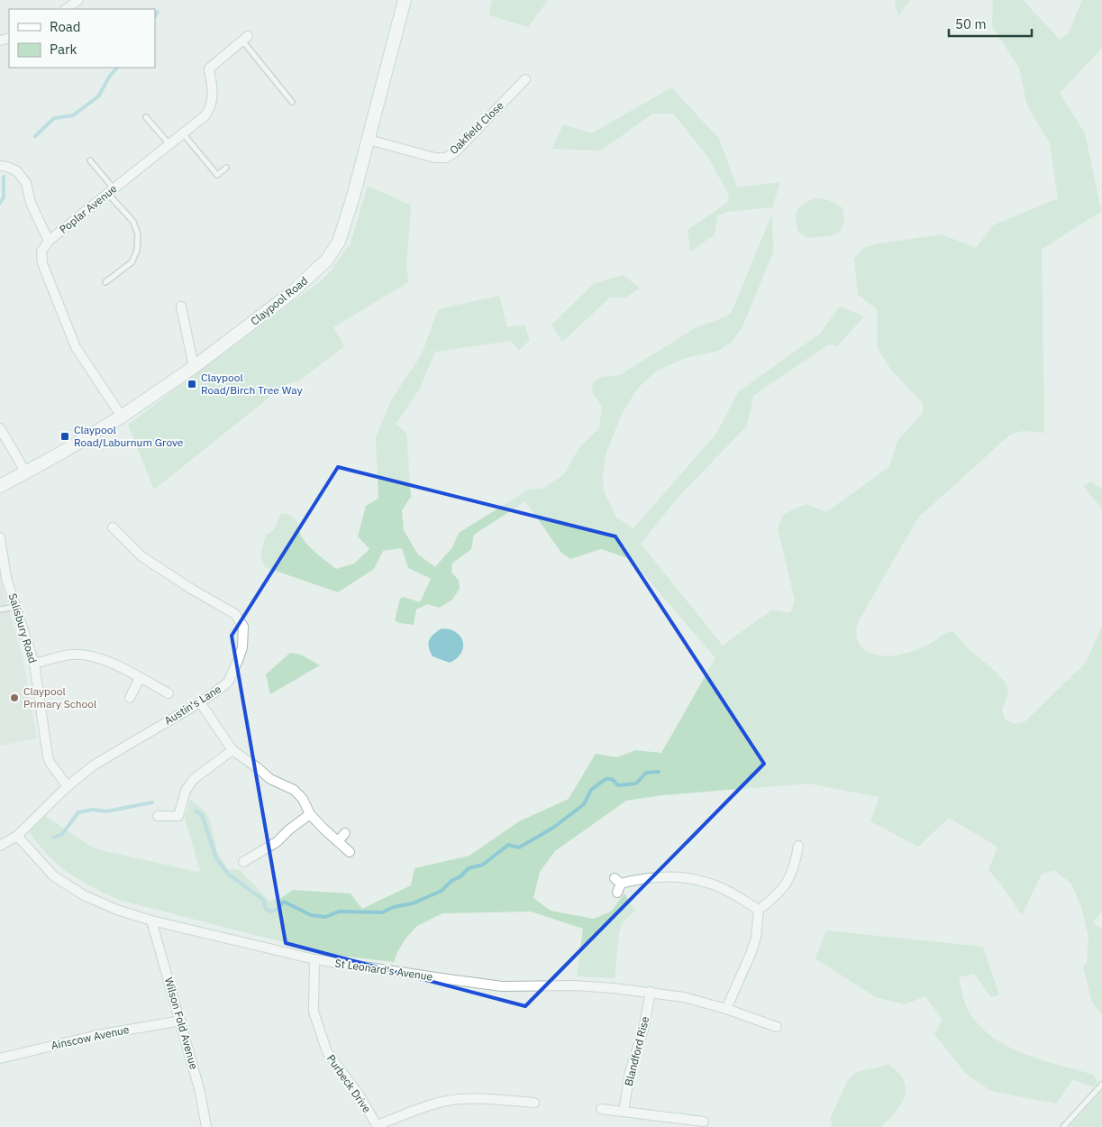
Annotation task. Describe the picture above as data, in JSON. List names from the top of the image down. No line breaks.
{"streets":{"street":["Oakfield Close","Poplar Avenue","Claypool Road","Salisbury Road","Austin's Lane","St Leonard's Avenue","Wilson Fold Avenue","Ainscow Avenue","Blandford Rise","Purbeck Drive"]},"crossings":[["Oakfield Close","Claypool Road"],["Poplar Avenue","Claypool Road"],["Salisbury Road","Austin's Lane"],["Austin's Lane","St Leonard's Avenue"],["St Leonard's Avenue","Wilson Fold Avenue"],["St Leonard's Avenue","Blandford Rise"],["St Leonard's Avenue","Purbeck Drive"],["Wilson Fold Avenue","Ainscow Avenue"]],"places":{"transit":["Claypool Road/Birch Tree Way","Claypool Road/Laburnum Grove"],"other":["Claypool Primary School"]},"legend":["Road","Park"],"scale_bar":"50 m"}
